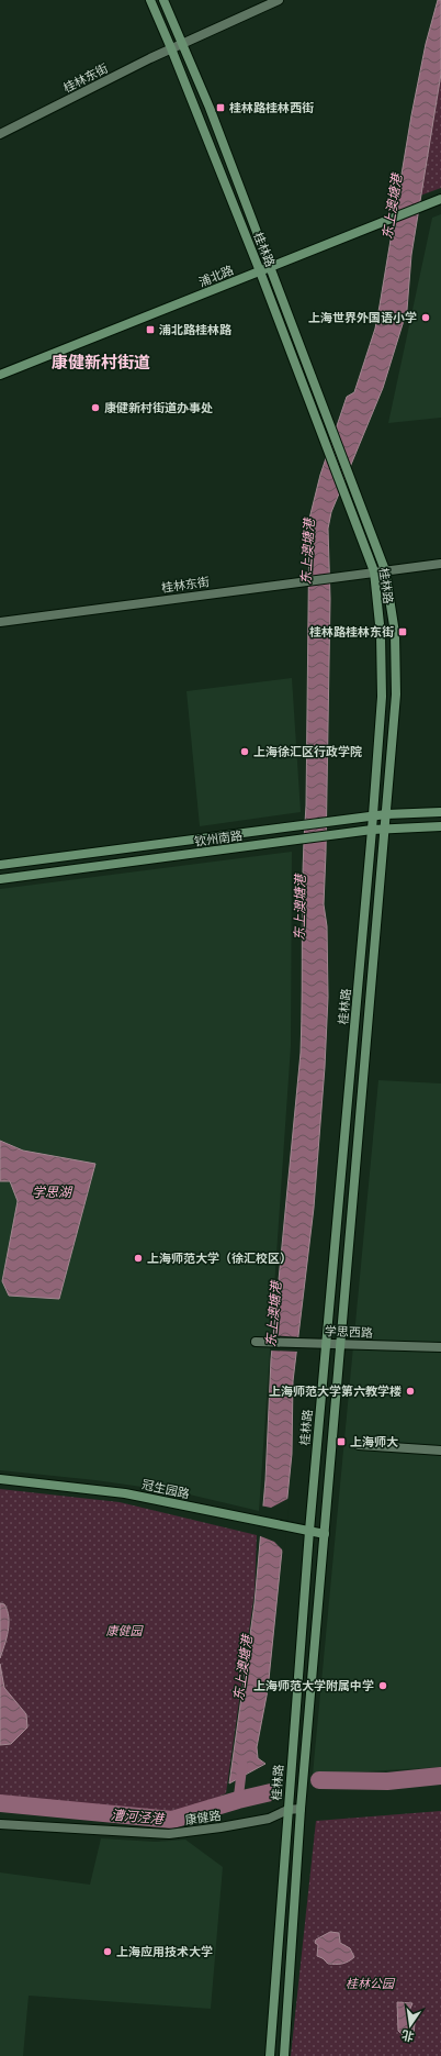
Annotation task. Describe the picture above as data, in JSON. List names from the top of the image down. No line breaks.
{"streets":{"main road":["桂林路","浦北路","钦州南路","冠生园路"],"street":["桂林东街","学思西路","康健路"]},"crossings":[["桂林东街","桂林路"],["桂林路","浦北路"],["桂林路","钦州南路"],["桂林路","学思西路"],["桂林路","冠生园路"],["桂林路","康健路"]],"districts":["康健新村街道"],"water":["东上澳塘港","学思湖","漕河泾港"],"parks":["康健园","桂林公园"],"places":{"transit":["桂林路桂林西街","浦北路桂林路","桂林路桂林东街","上海师大"],"other":["上海世界外国语小学","康健新村街道办事处","上海徐汇区行政学院","上海师范大学（徐汇校区）","上海师范大学第六教学楼","上海师范大学附属中学","上海应用技术大学"]},"north":"bottom"}
